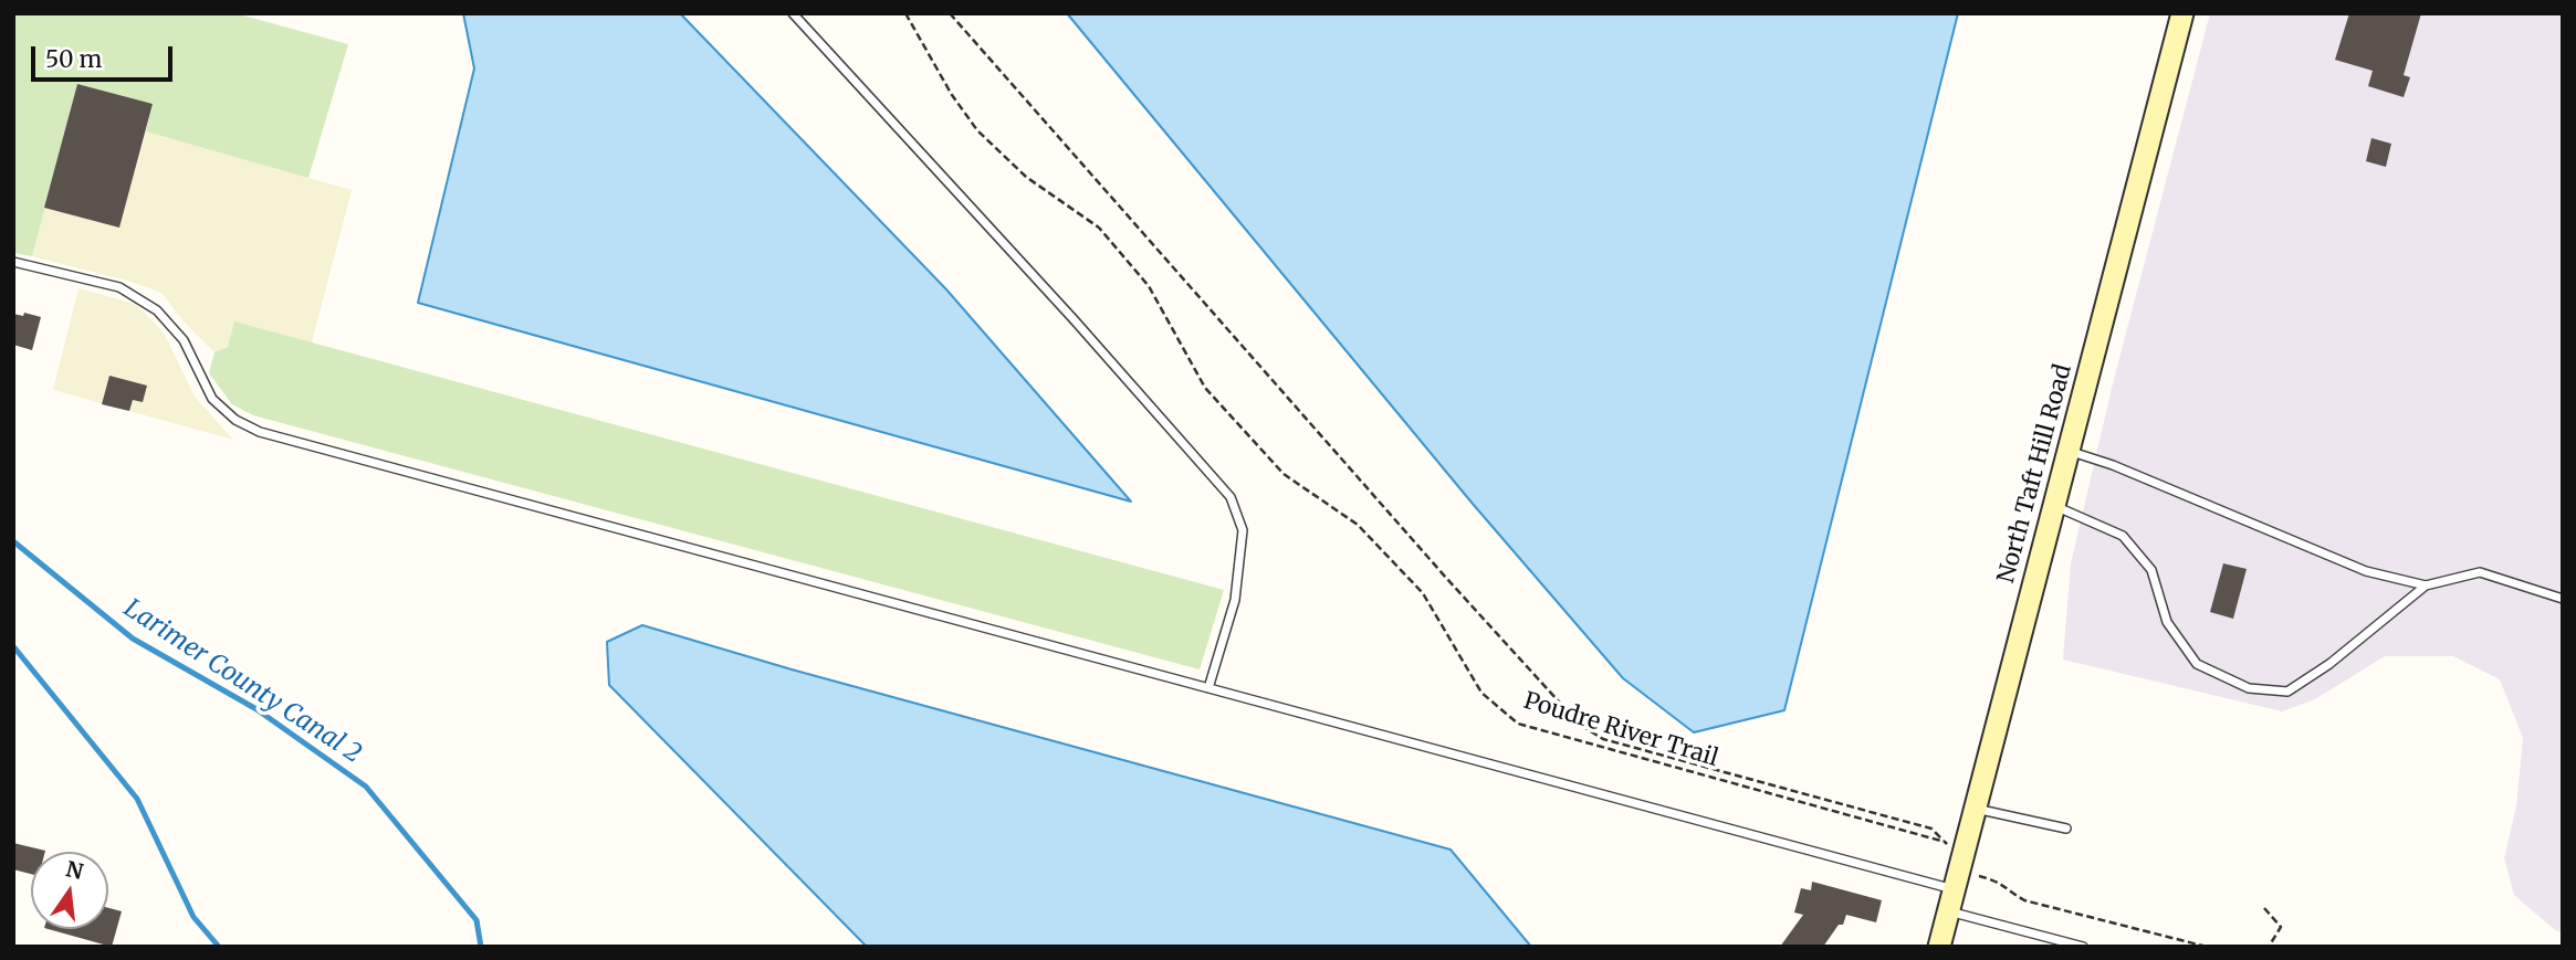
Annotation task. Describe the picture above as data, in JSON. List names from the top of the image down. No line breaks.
{"streets":{"main road":["North Taft Hill Road"],"path":["Poudre River Trail"]},"water":["Larimer County Canal 2"],"scale_bar":"50 m","north":"top"}
